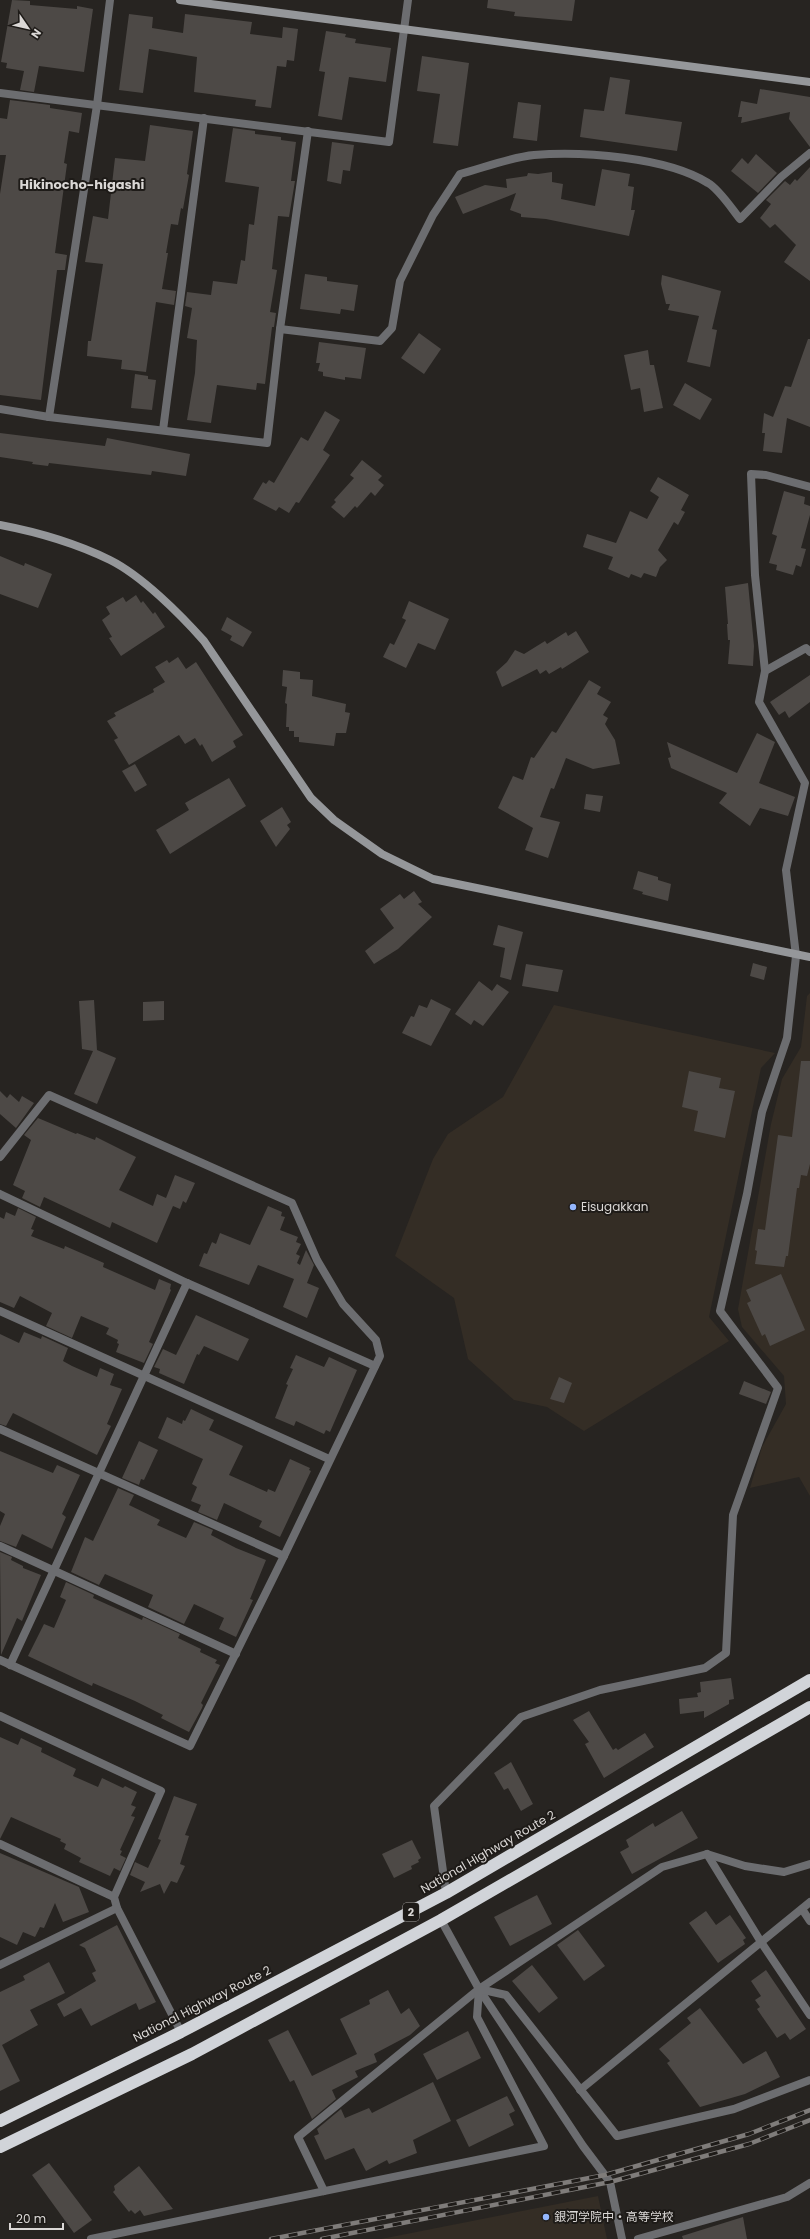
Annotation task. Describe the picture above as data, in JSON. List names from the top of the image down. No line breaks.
{"streets":{"highway":["National Highway Route 2","2"]},"districts":["Hikinocho-higashi"],"places":["Eisugakkan","銀河学院中・高等学校"],"scale_bar":"20 m","north":"bottom right"}
